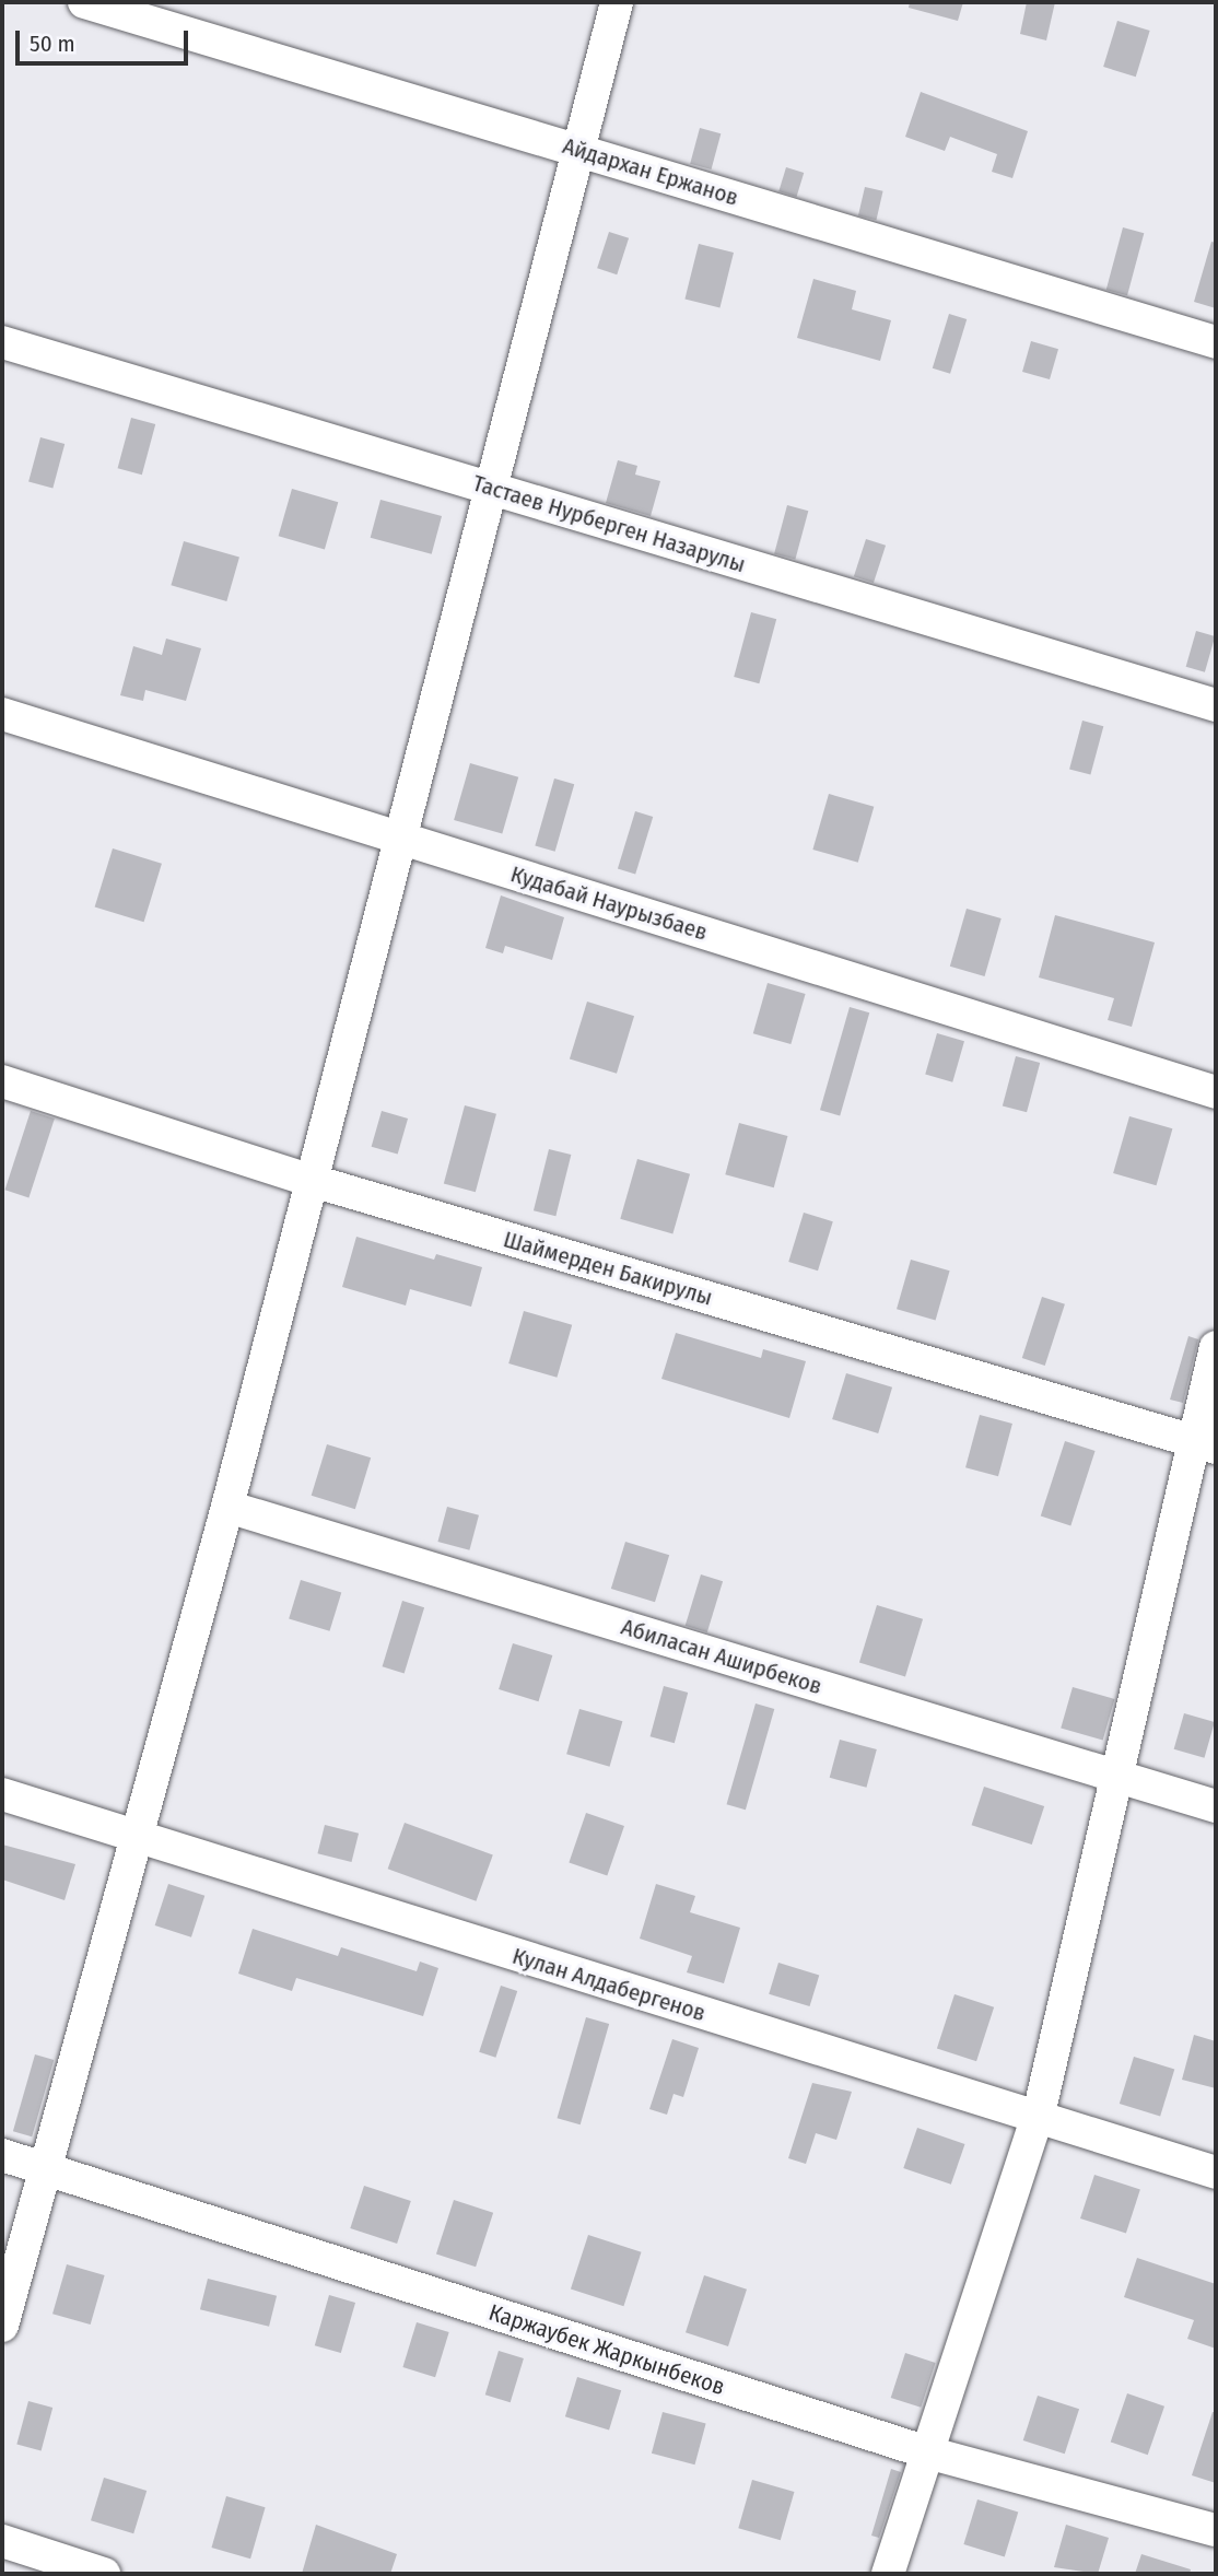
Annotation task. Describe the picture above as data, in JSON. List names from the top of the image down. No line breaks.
{"streets":{"street":["Айдархан Ержанов","Тастаев Нурберген Назарулы","Кудабай Наурызбаев","Шаймерден Бакирулы","Абиласан Аширбеков","Кулан Алдабергенов","Каржаубек Жаркынбеков"]},"scale_bar":"50 m"}
